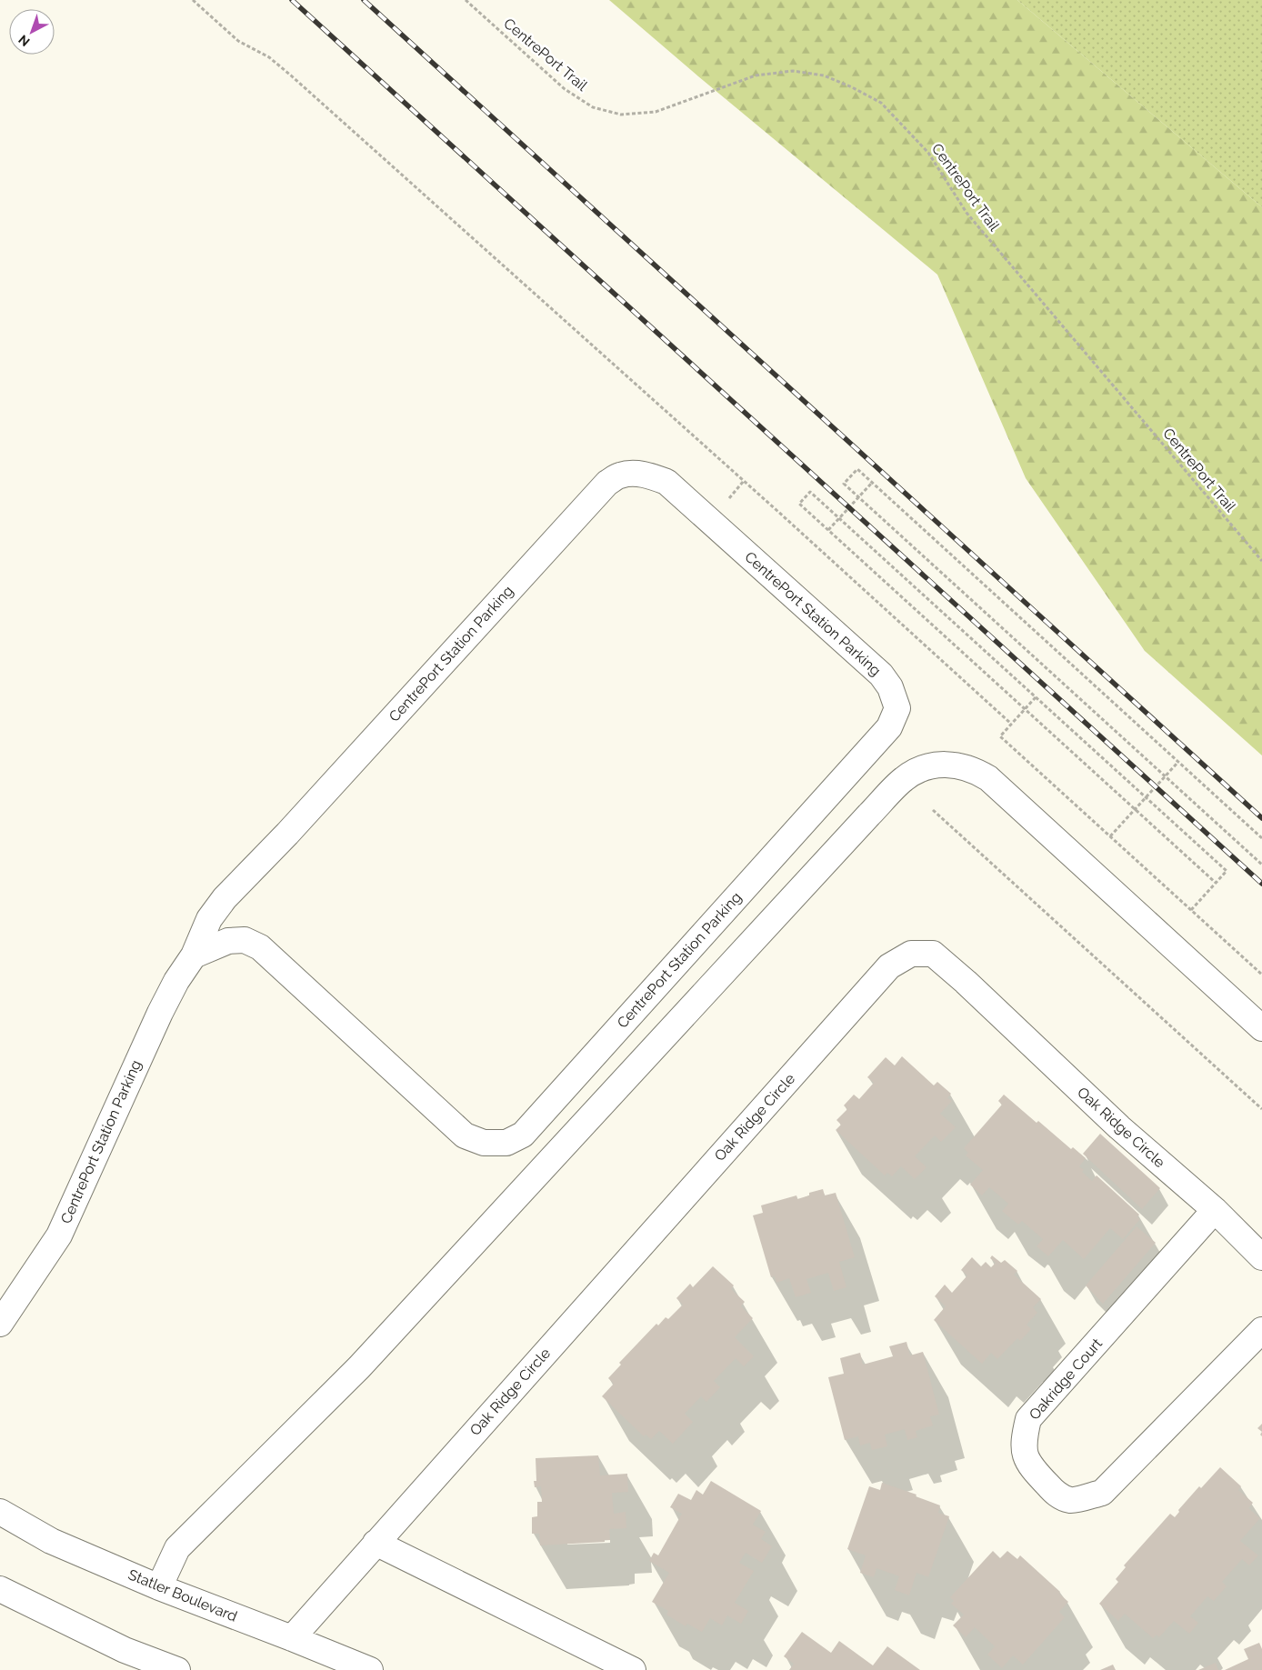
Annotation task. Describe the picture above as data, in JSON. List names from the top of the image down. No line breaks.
{"streets":{"street":["CentrePort Station Parking","Oak Ridge Circle","Oakridge Court","Statler Boulevard"],"path":["CentrePort Trail"]},"crossings":[["Oak Ridge Circle","Oakridge Court"],["Oak Ridge Circle","Statler Boulevard"]],"north":"bottom left"}
